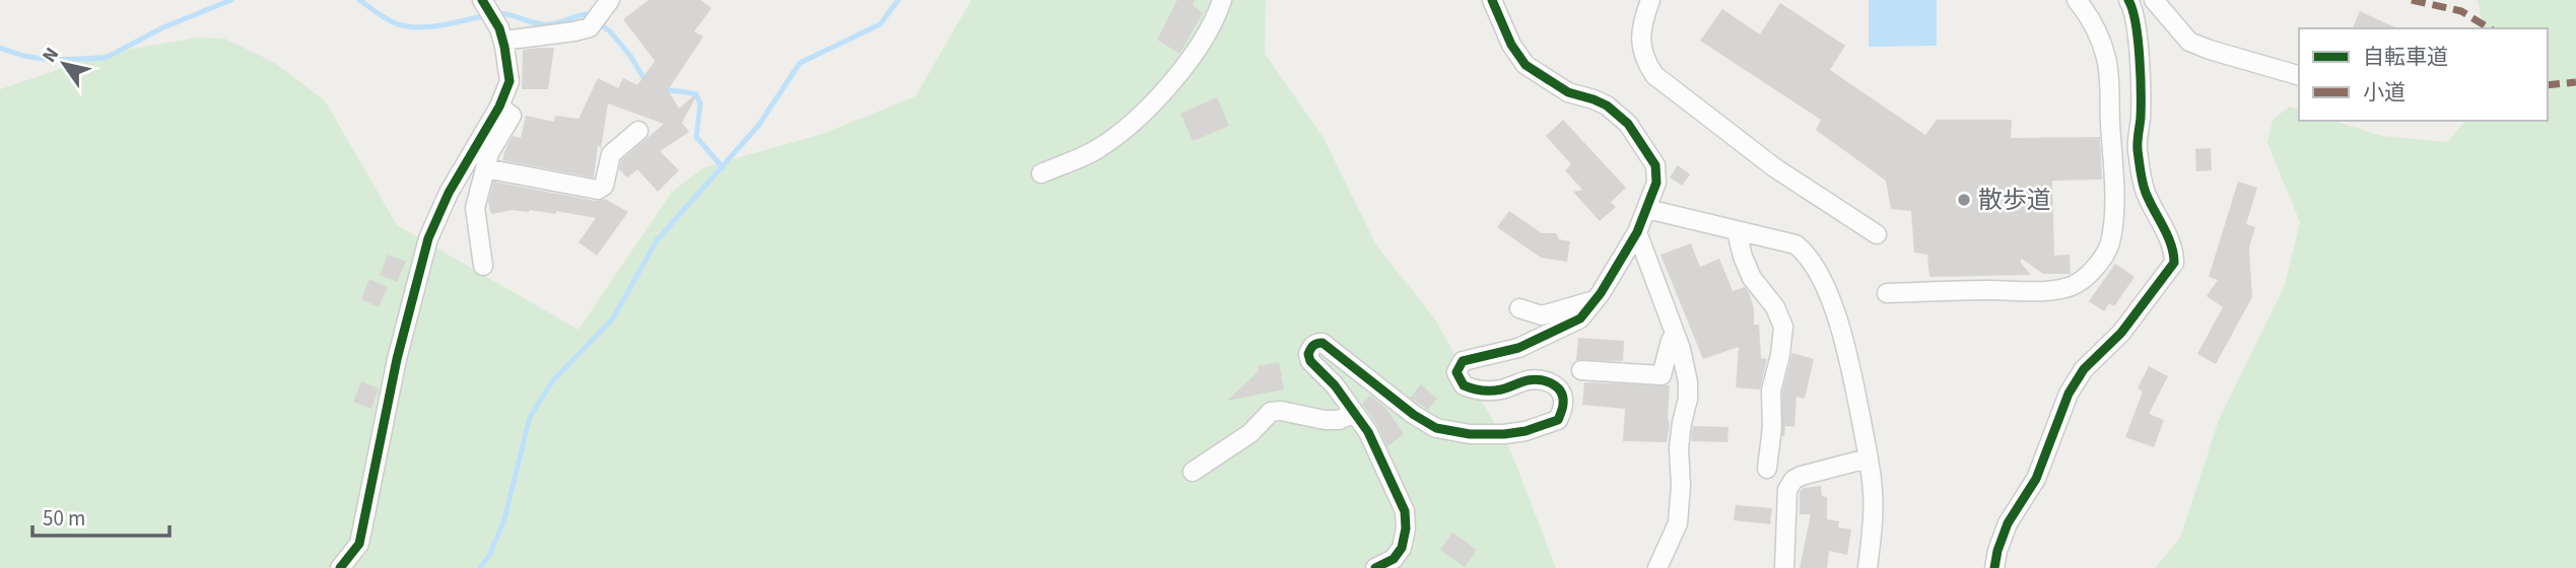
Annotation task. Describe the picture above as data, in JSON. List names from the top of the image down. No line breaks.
{"places":["散歩道"],"legend":["自転車道","小道"],"scale_bar":"50 m","north":"top left"}
